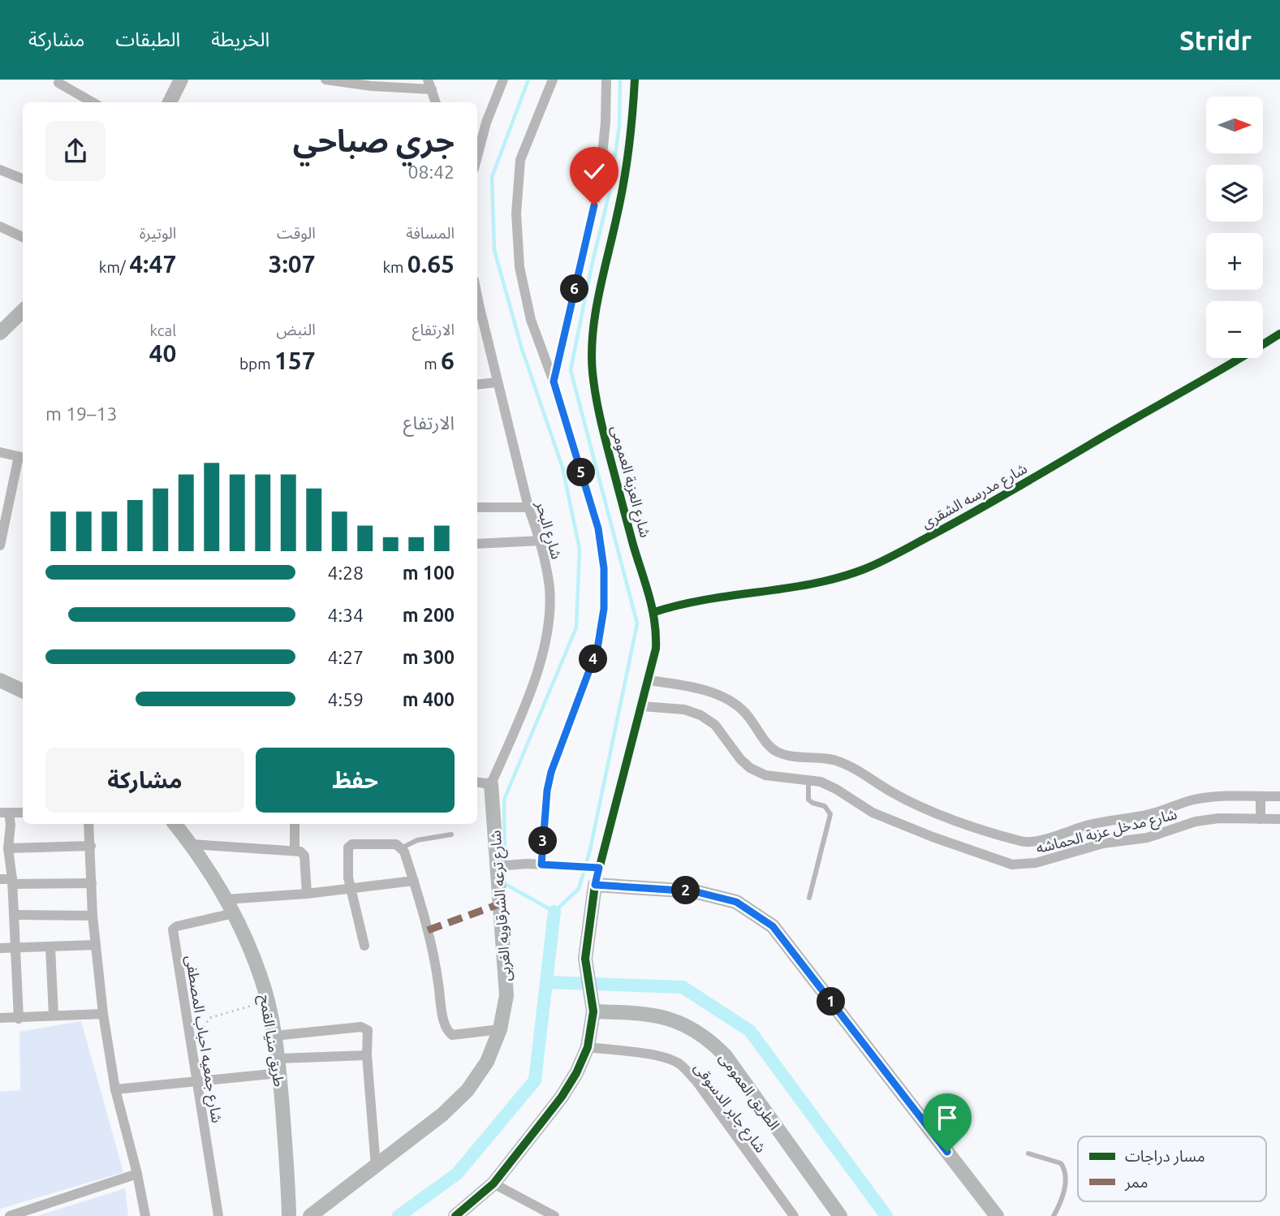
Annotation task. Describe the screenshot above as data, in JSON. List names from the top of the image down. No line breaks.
{"streets":{"street":["شارع العزبة العمومى","شارع مدرسه الشقرى","شارع البحر","شارع مدخل عزبة الحماشه","شارع ترعه الشرقاويه الغربى","شارع جمعيه احباب المصطفى","طريق منيا القمح","الطريق العمومى","شارع جابر الدسوقى"]},"crossings":[["شارع العزبة العمومى","شارع مدرسه الشقرى"],["شارع العزبة العمومى","شارع مدخل عزبة الحماشه"],["شارع البحر","شارع ترعه الشرقاويه الغربى"],["شارع جمعيه احباب المصطفى","طريق منيا القمح"]],"legend":["مسار دراجات","ممر"],"north":"right","page":{"header":"Stridr","nav":["الخريطة","الطبقات","مشاركة"],"map_buttons":["+","−"],"heading":["جري صباحي","08:42"],"stats":[["المسافة","0.65 km"],["الوقت","3:07"],["الوتيرة","4:47 /km"],["الارتفاع","6 m"],["النبض","157 bpm"],["kcal","40"]],"pins":["6","5","4","3","2","1"],"chart":["الارتفاع","13–19 m"],"list":[{"name":"100 m","note":"4:28"},{"name":"200 m","note":"4:34"},{"name":"300 m","note":"4:27"},{"name":"400 m","note":"4:59"}],"buttons":["حفظ","مشاركة"]}}
